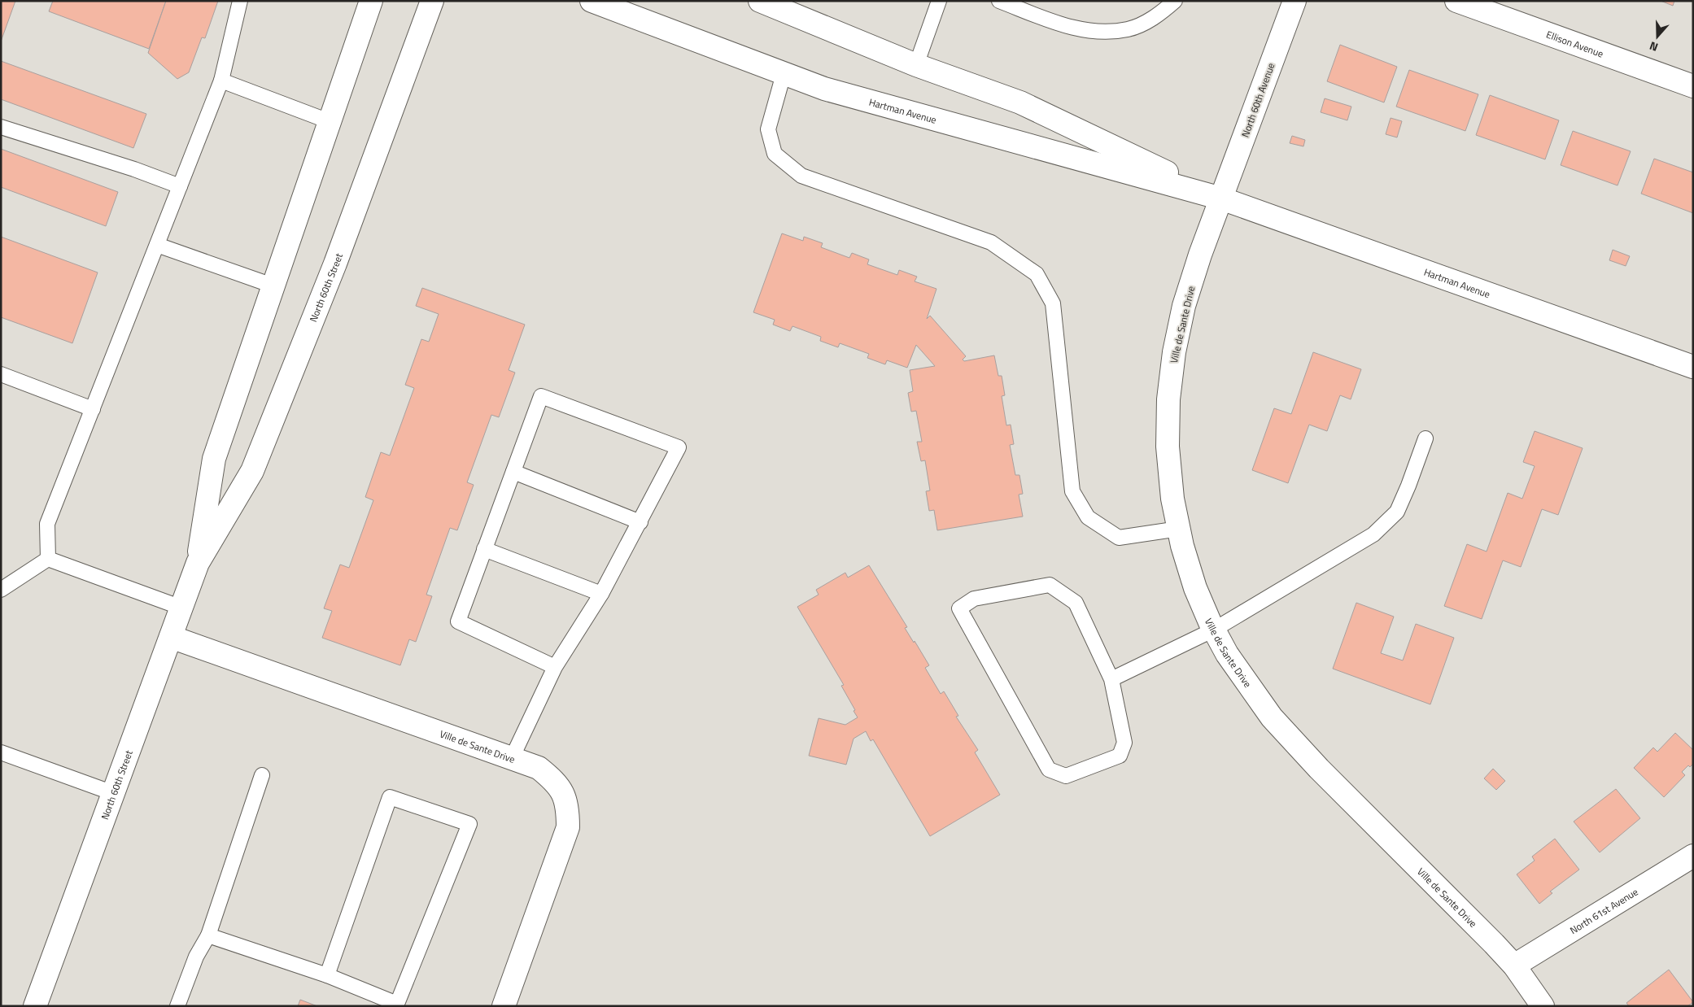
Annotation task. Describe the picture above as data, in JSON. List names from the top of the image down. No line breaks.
{"streets":{"main road":["Ellison Avenue","North 60th Avenue","Hartman Avenue","North 60th Street","Ville de Sante Drive","North 61st Avenue"]},"crossings":[["North 60th Avenue","Hartman Avenue"],["North 60th Avenue","Ville de Sante Drive"],["Hartman Avenue","Ville de Sante Drive"],["North 60th Street","Ville de Sante Drive"],["Ville de Sante Drive","North 61st Avenue"]],"north":"bottom"}
